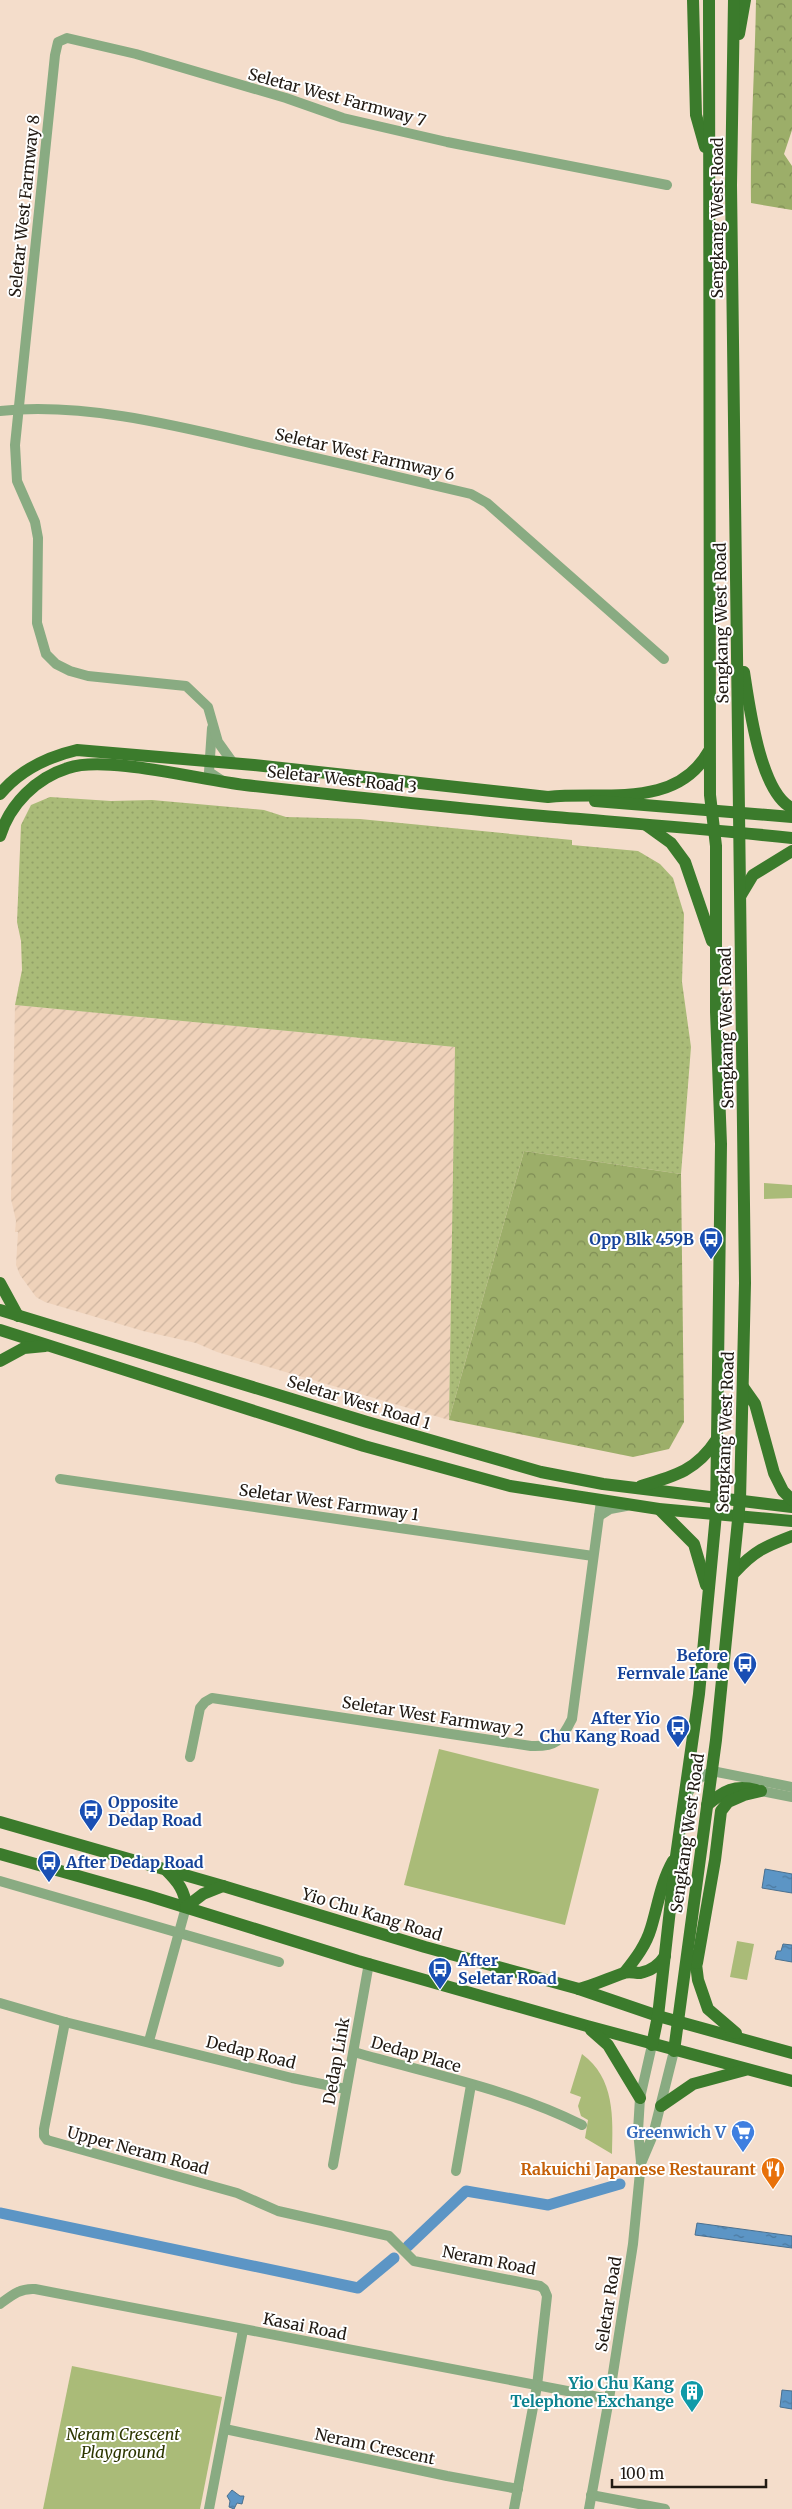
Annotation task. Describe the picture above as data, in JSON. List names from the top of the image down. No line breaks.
{"streets":{"main road":["Sengkang West Road","Seletar West Road 3","Seletar West Road 1","Yio Chu Kang Road"],"street":["Seletar West Farmway 7","Seletar West Farmway 8","Seletar West Farmway 6","Seletar West Farmway 1","Seletar West Farmway 2","Dedap Road","Dedap Place","Dedap Link","Upper Neram Road","Neram Road","Seletar Road","Kasai Road","Neram Crescent"]},"crossings":[["Seletar West Farmway 7","Seletar West Farmway 8"],["Seletar West Farmway 8","Seletar West Farmway 6"],["Seletar West Farmway 8","Seletar West Road 3"],["Sengkang West Road","Seletar West Road 3"],["Sengkang West Road","Seletar West Road 1"],["Sengkang West Road","Yio Chu Kang Road"],["Sengkang West Road","Seletar Road"],["Seletar West Farmway 1","Seletar West Farmway 2"],["Dedap Road","Dedap Link"],["Dedap Road","Upper Neram Road"],["Dedap Place","Dedap Link"],["Upper Neram Road","Neram Road"],["Neram Road","Kasai Road"],["Neram Road","Neram Crescent"],["Seletar Road","Kasai Road"]],"parks":["Neram Crescent Playground"],"places":{"bus stop":["Opp Blk 459B","Before Fernvale Lane","After Yio Chu Kang Road","Opposite Dedap Road","After Dedap Road","After Seletar Road"],"supermarket":["Greenwich V"],"restaurant":["Rakuichi Japanese Restaurant"],"building":["Yio Chu Kang Telephone Exchange"]},"scale_bar":"100 m"}
